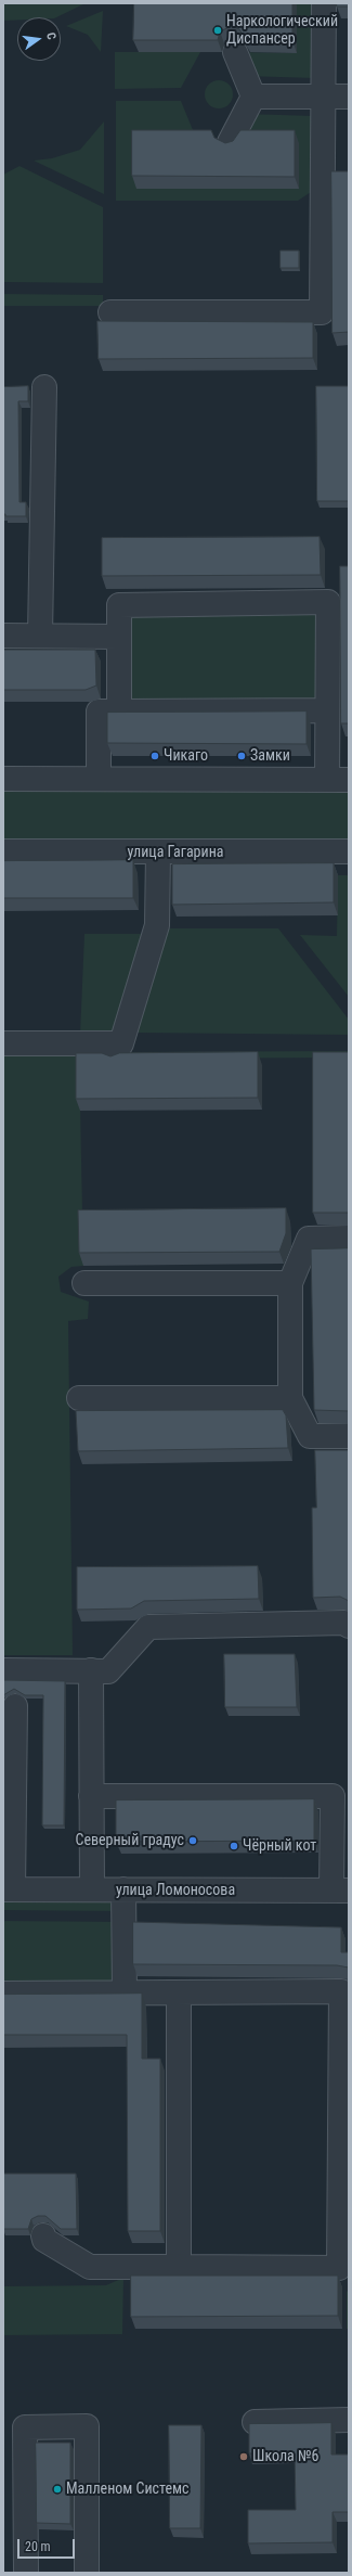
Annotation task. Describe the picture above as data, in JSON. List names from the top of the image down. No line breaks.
{"streets":{"street":["улица Гагарина","улица Ломоносова"]},"places":["Наркологический Диспансер","Чикаго","Замки","Северный градус","Чёрный кот","Школа №6","Малленом Системс"],"scale_bar":"20 m","north":"right"}
